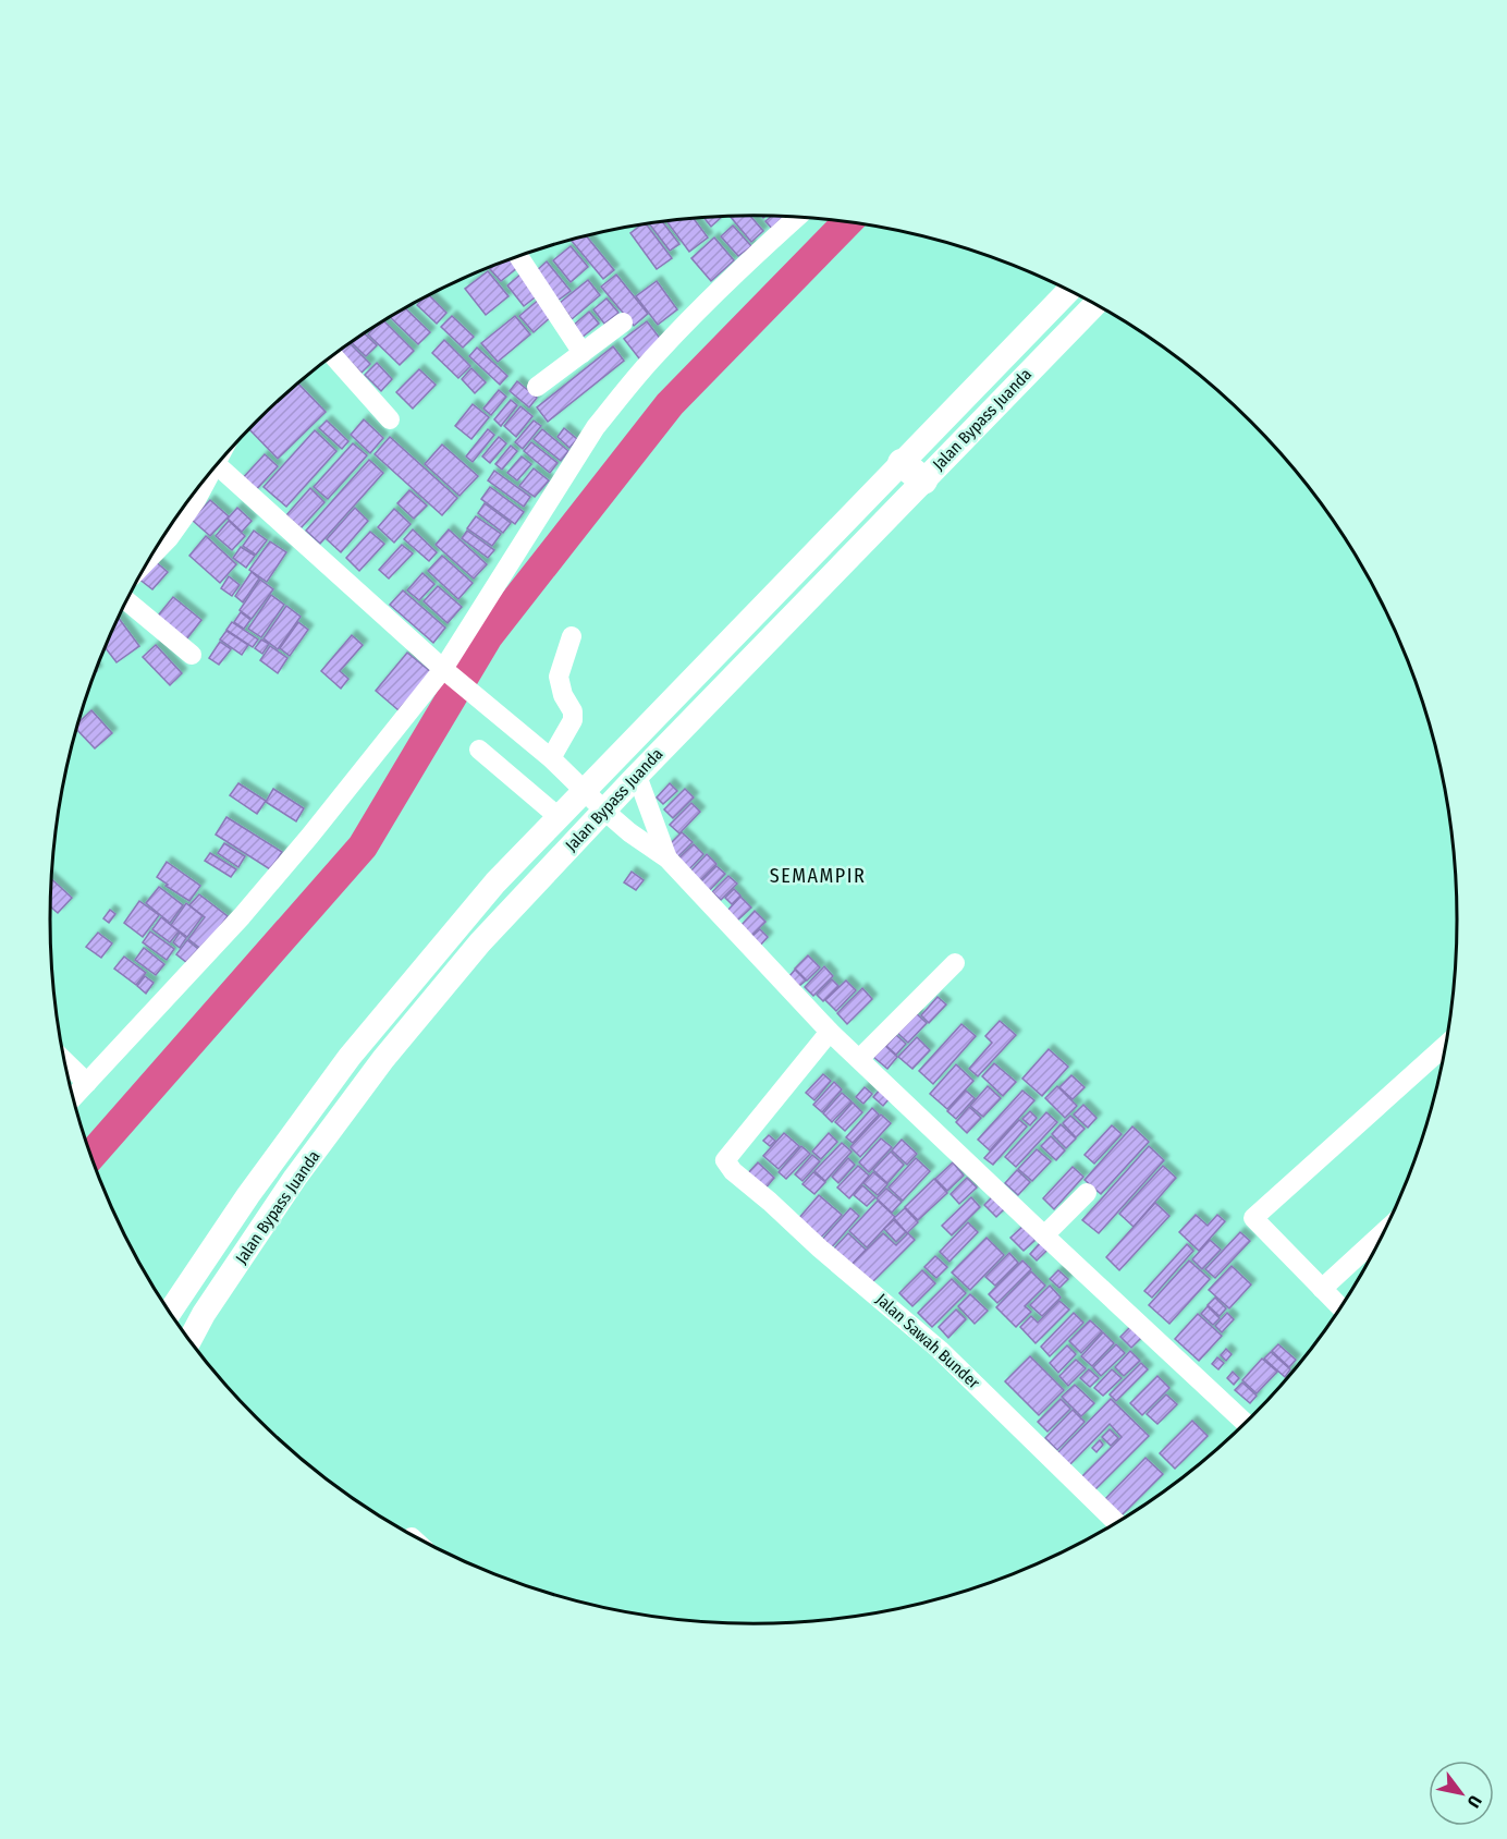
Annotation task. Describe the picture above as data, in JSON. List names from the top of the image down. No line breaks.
{"streets":{"main road":["Jalan Bypass Juanda"],"street":["Jalan Sawah Bunder"]},"districts":["SEMAMPIR"],"north":"bottom right"}
